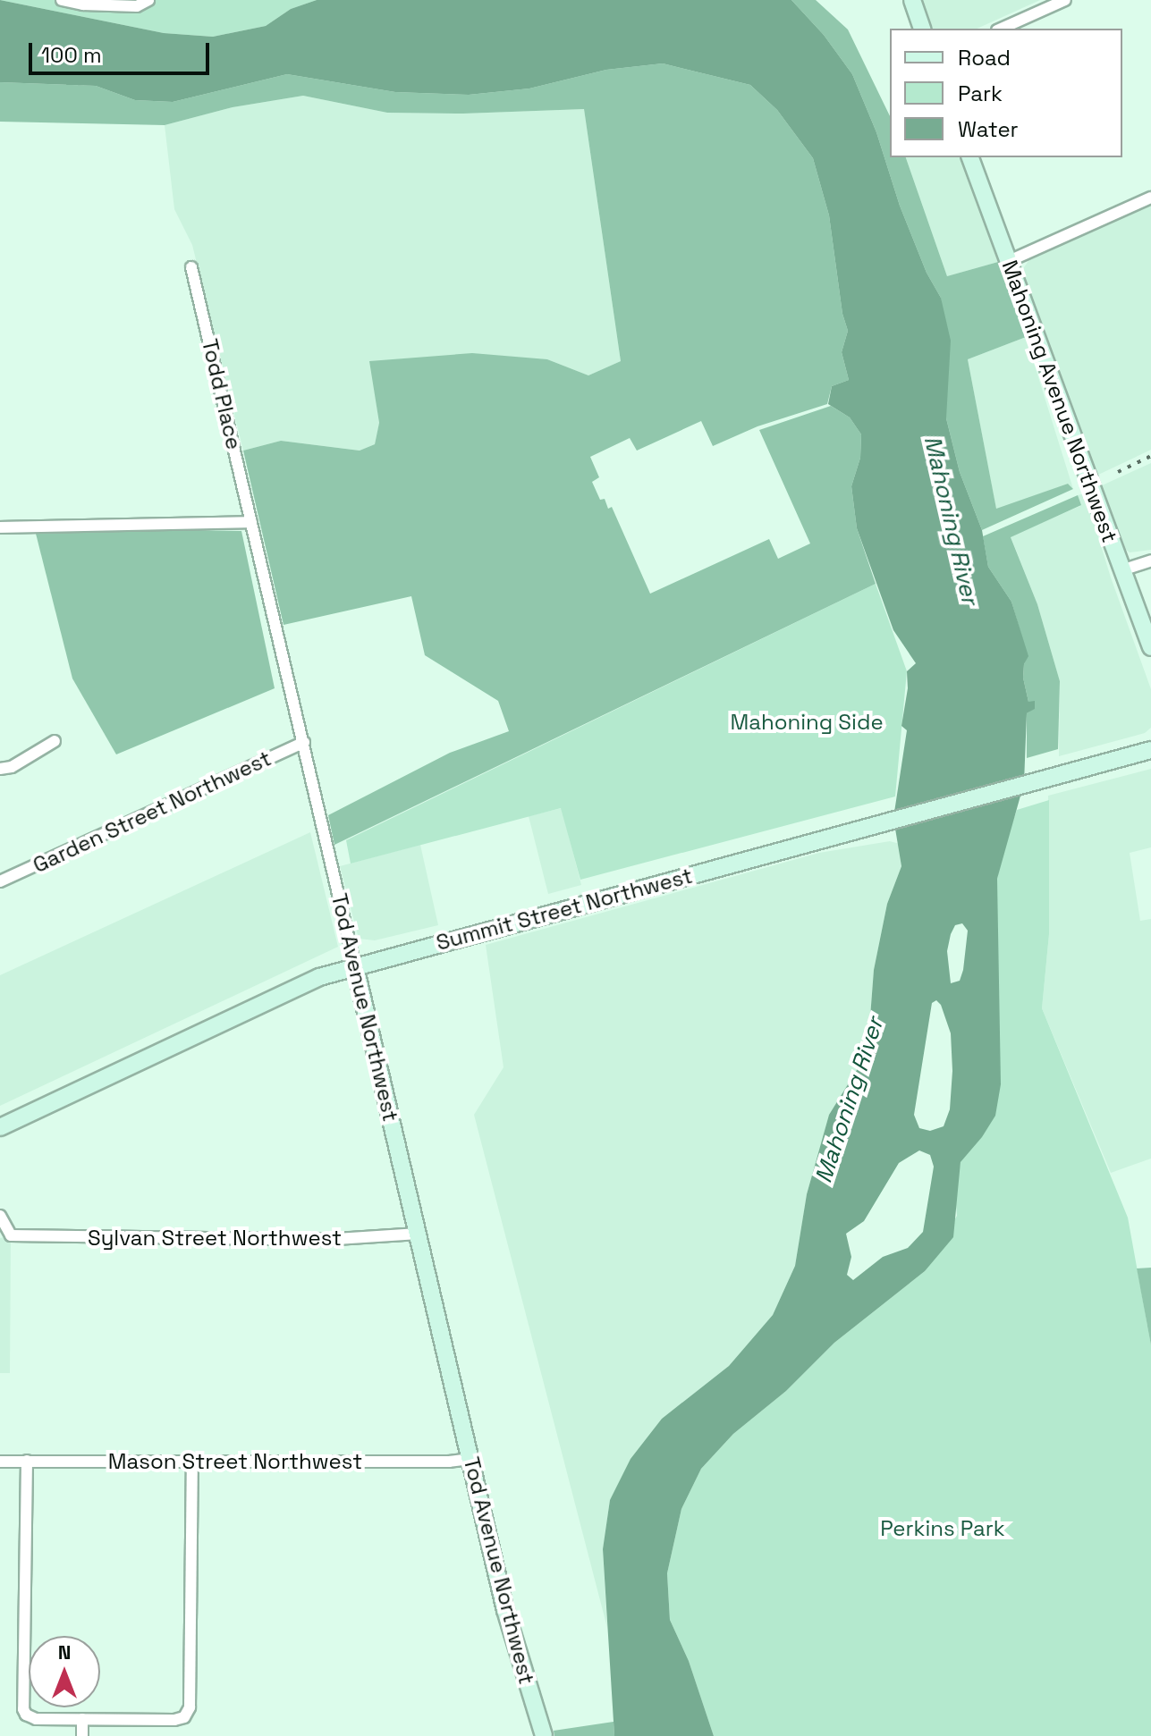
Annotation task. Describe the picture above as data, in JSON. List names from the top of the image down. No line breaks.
{"streets":{"main road":["Mahoning Avenue Northwest","Summit Street Northwest","Tod Avenue Northwest"],"street":["Todd Place","Garden Street Northwest","Sylvan Street Northwest","Mason Street Northwest"]},"crossings":[["Todd Place","Tod Avenue Northwest"],["Garden Street Northwest","Tod Avenue Northwest"],["Summit Street Northwest","Tod Avenue Northwest"],["Tod Avenue Northwest","Sylvan Street Northwest"],["Tod Avenue Northwest","Mason Street Northwest"]],"water":["Mahoning River"],"parks":["Mahoning Side","Perkins Park"],"legend":["Road","Park","Water"],"scale_bar":"100 m","north":"top"}
